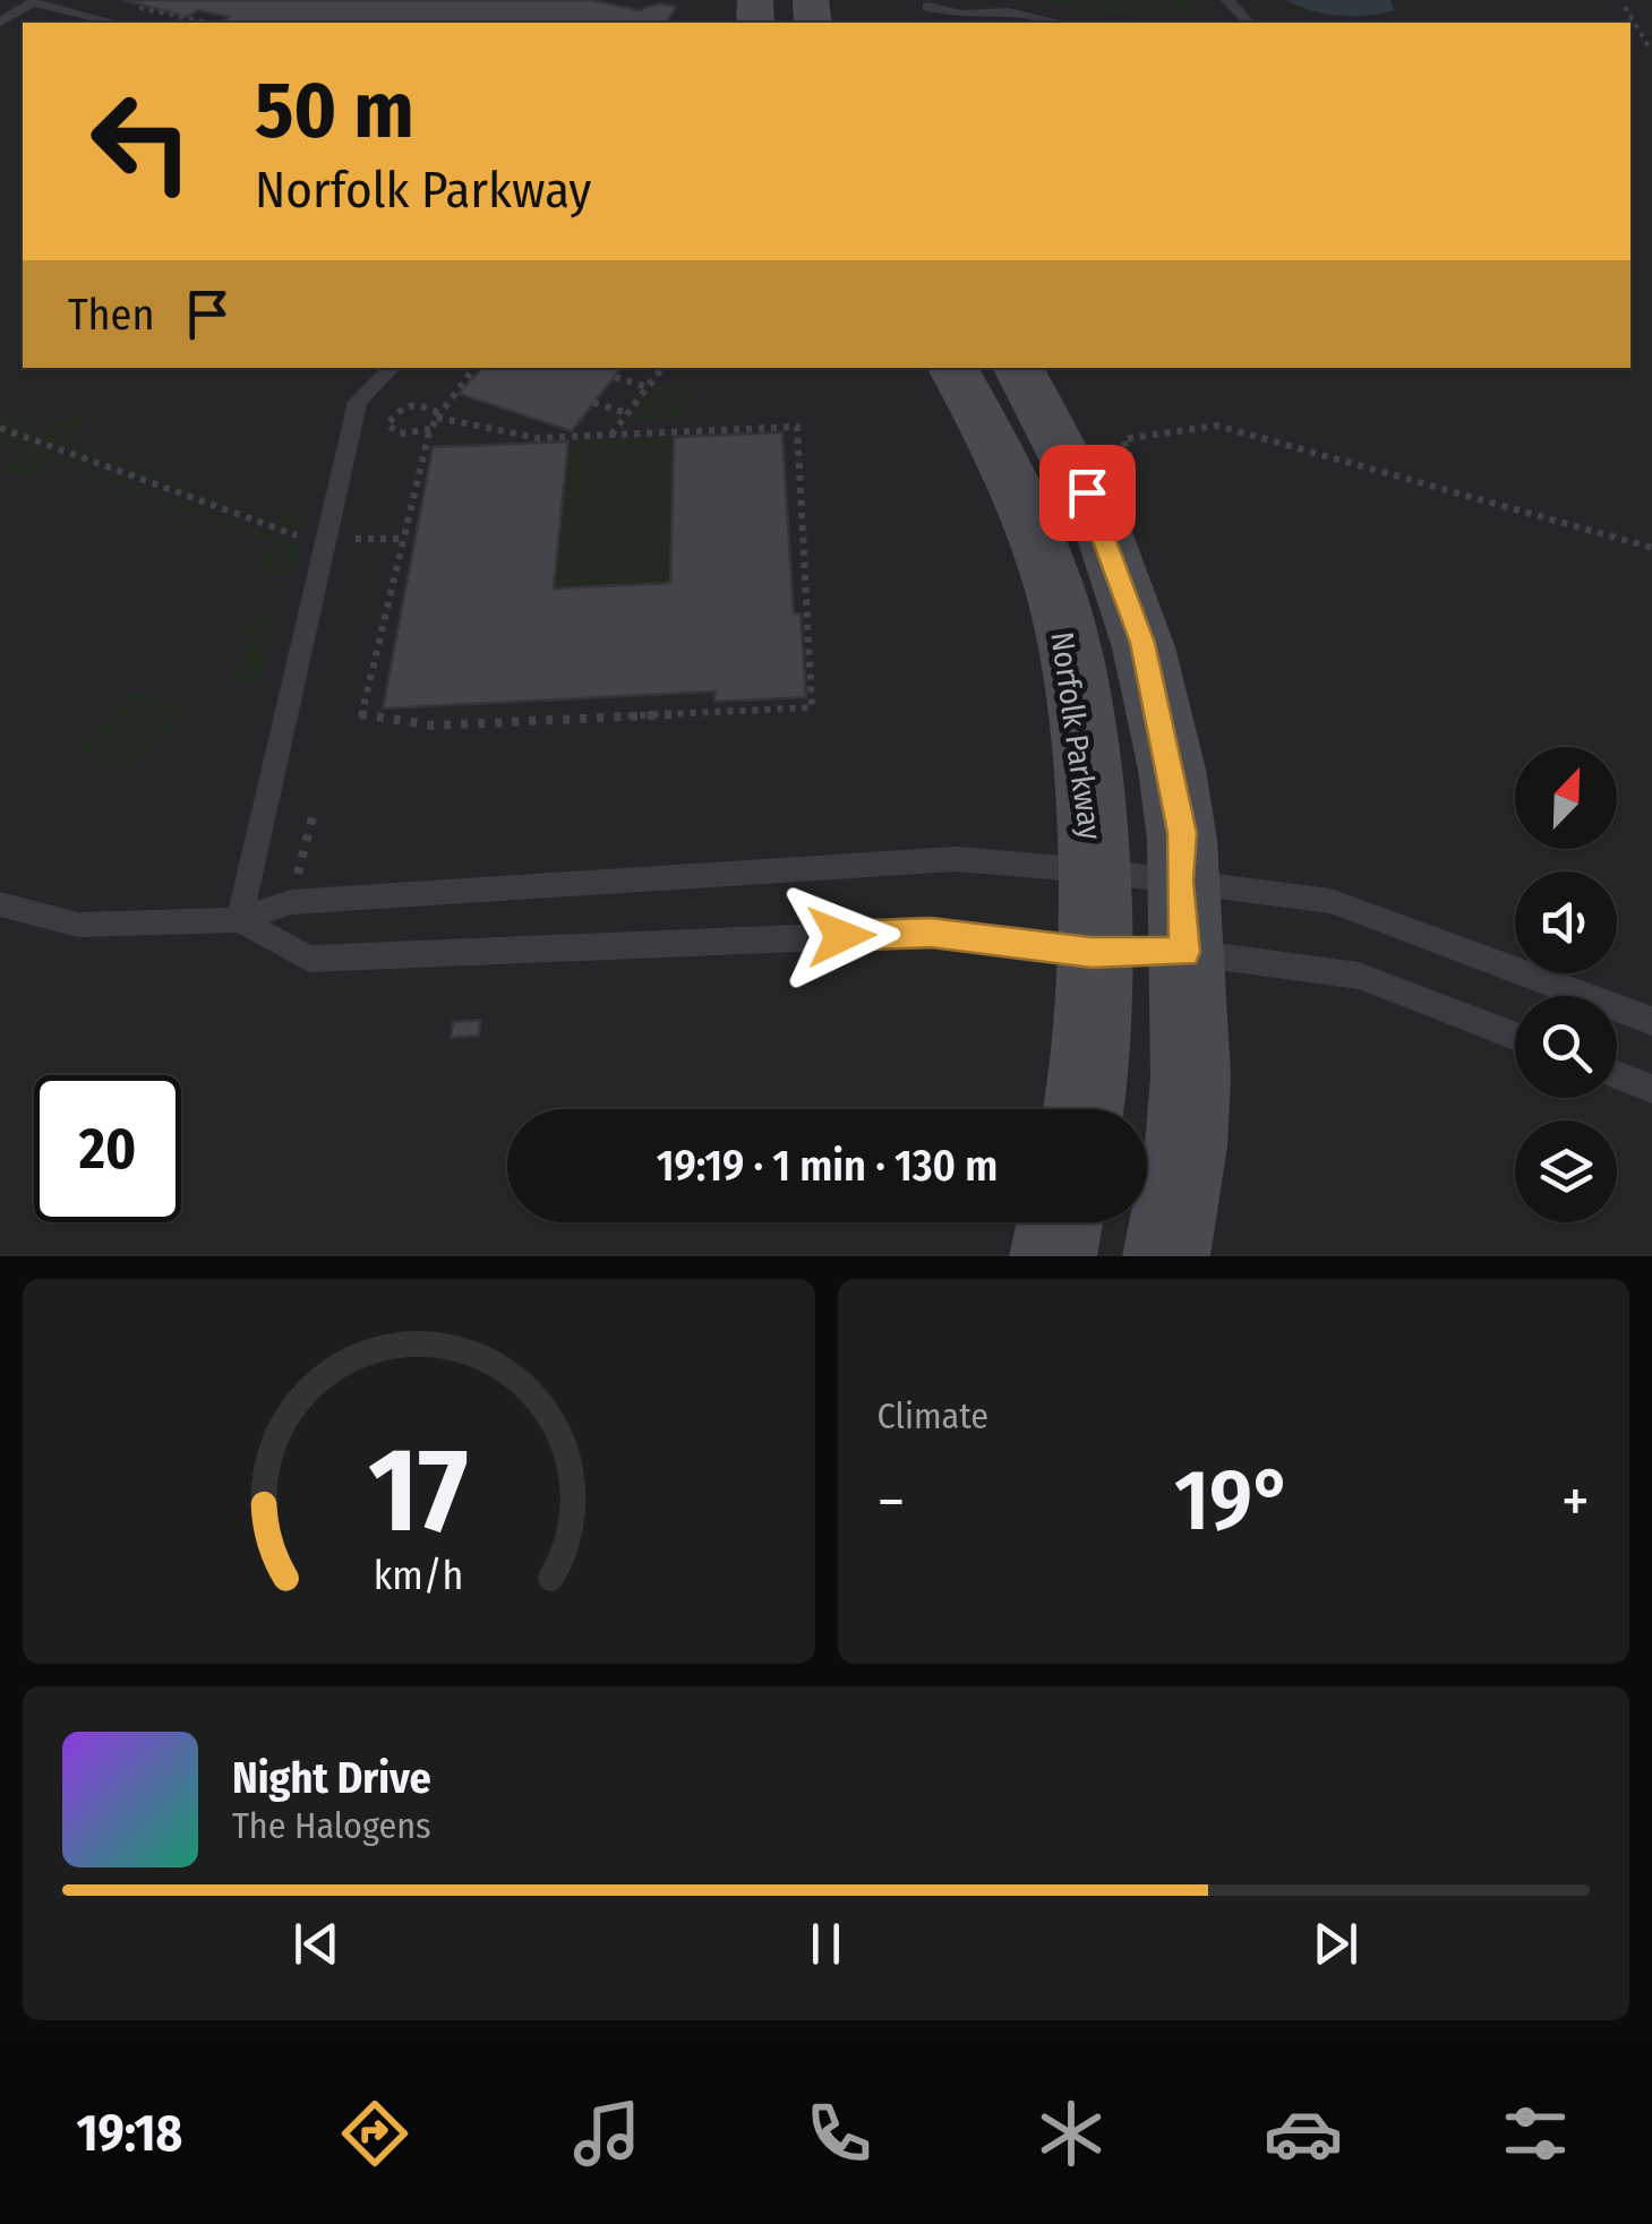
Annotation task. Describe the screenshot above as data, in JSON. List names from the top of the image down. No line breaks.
{"streets":{"street":["Norfolk Parkway"]},"north":"top right","page":{"turn":["50 m","Norfolk Parkway"],"then":"Then","limit":"20","trip":"19:19 · 1 min · 130 m","tile":"Climate","heat":["−","19°","+"],"song":["Night Drive","The Halogens"],"tabs":"19:18","gauge":["17","km/h"]}}
